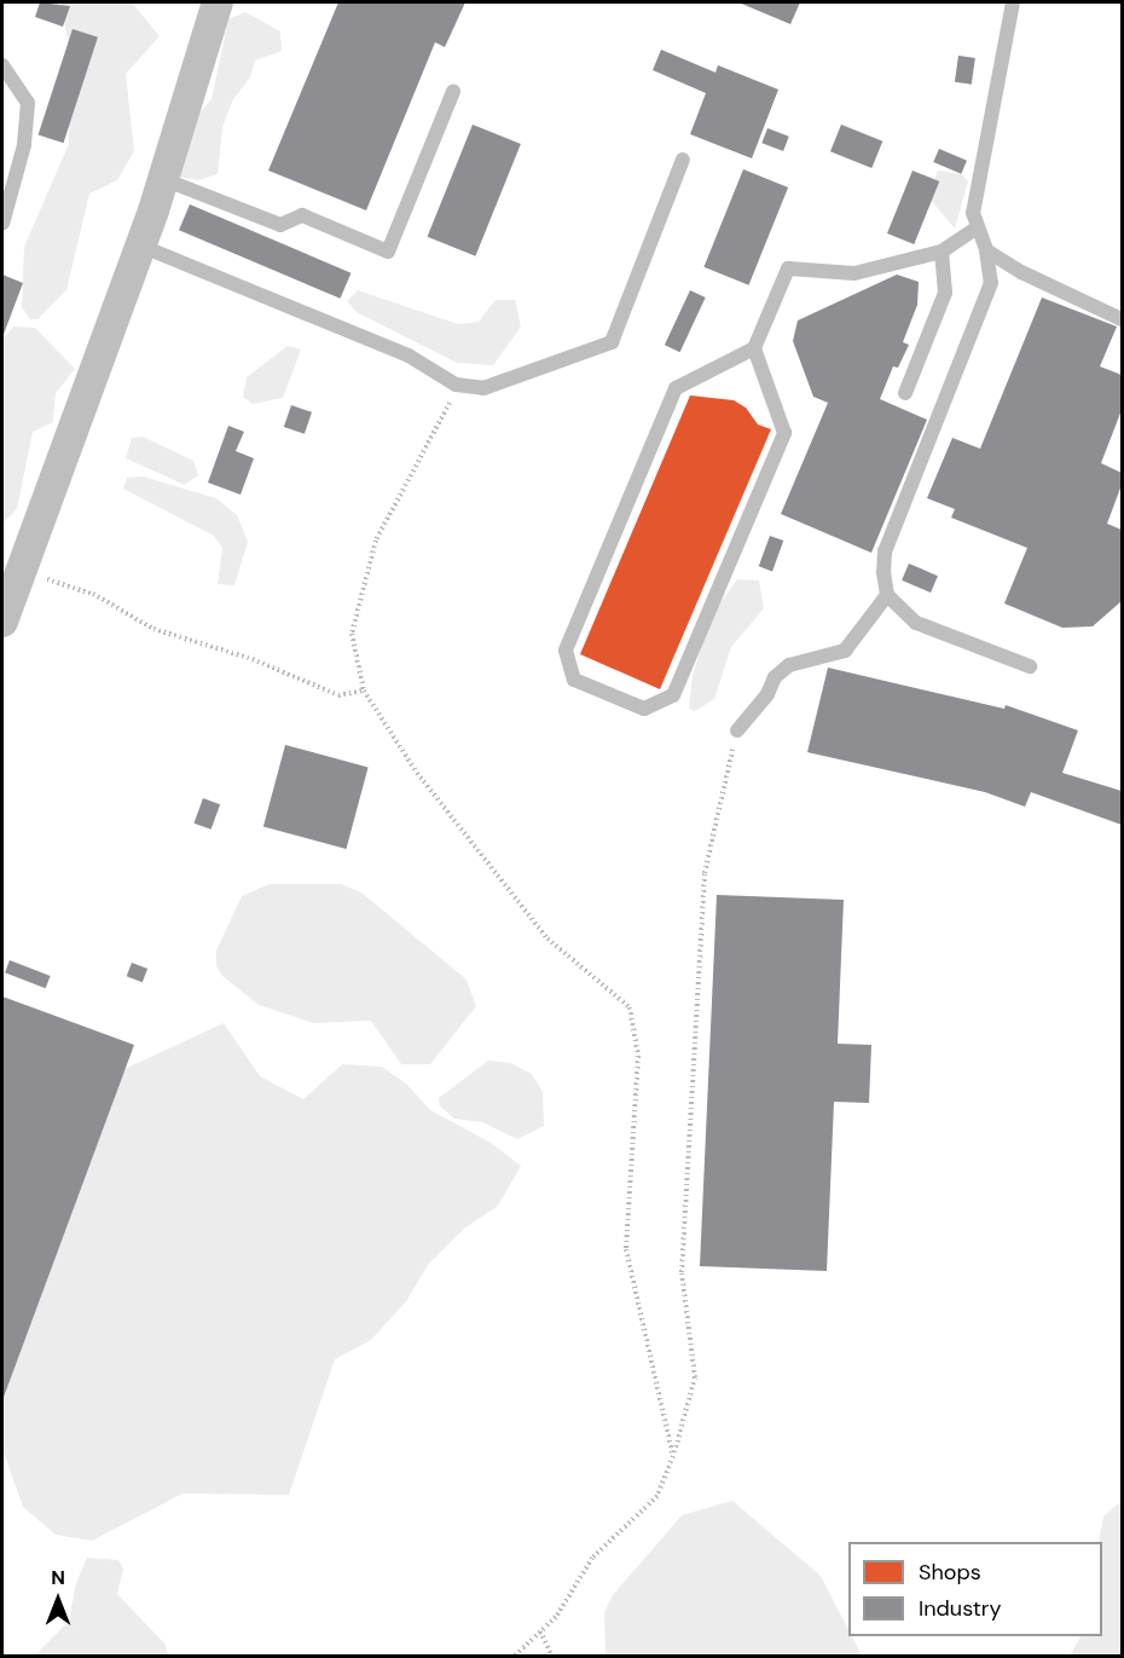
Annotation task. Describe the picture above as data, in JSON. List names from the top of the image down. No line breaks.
{"legend":["Shops","Industry"],"north":"top"}
